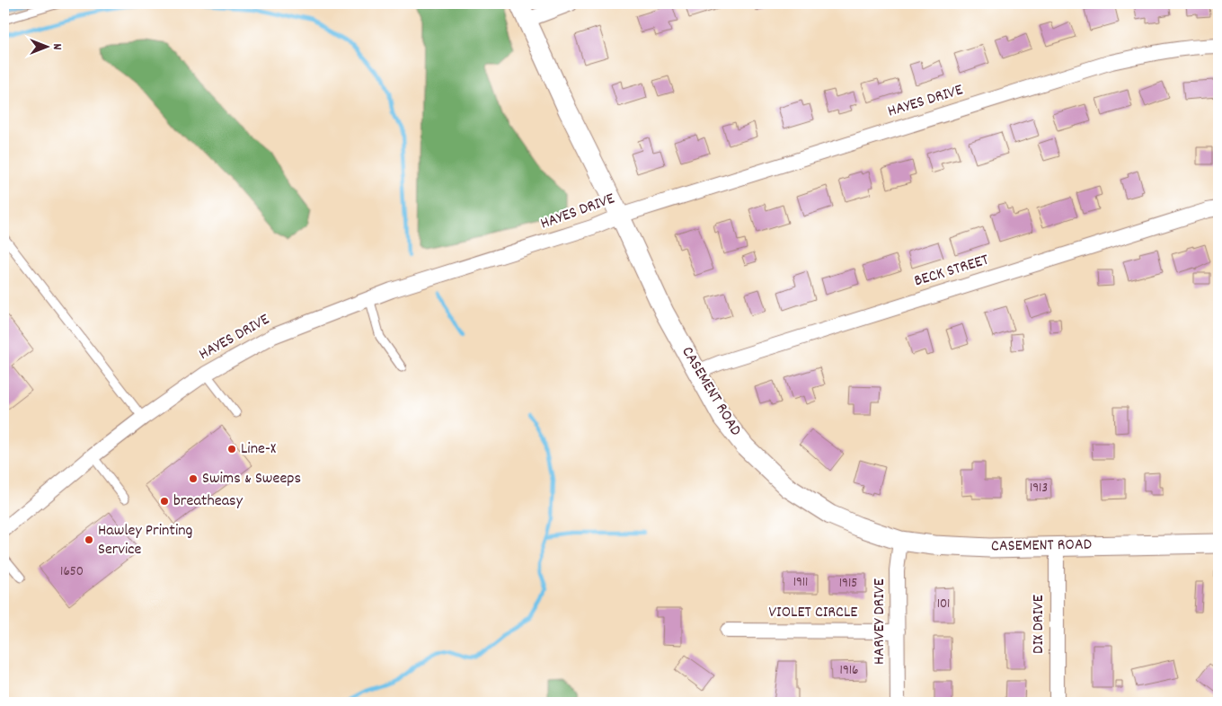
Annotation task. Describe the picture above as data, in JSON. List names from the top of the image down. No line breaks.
{"streets":{"street":["HAYES DRIVE","BECK STREET","CASEMENT ROAD","VIOLET CIRCLE","HARVEY DRIVE","DIX DRIVE"]},"crossings":[["HAYES DRIVE","CASEMENT ROAD"],["BECK STREET","CASEMENT ROAD"],["CASEMENT ROAD","HARVEY DRIVE"],["CASEMENT ROAD","DIX DRIVE"],["VIOLET CIRCLE","HARVEY DRIVE"]],"places":["Line-X","Swims & Sweeps","breatheasy","Hawley Printing Service"],"house_numbers":["1913","1650","1911","1915","101","1916"],"north":"right"}
